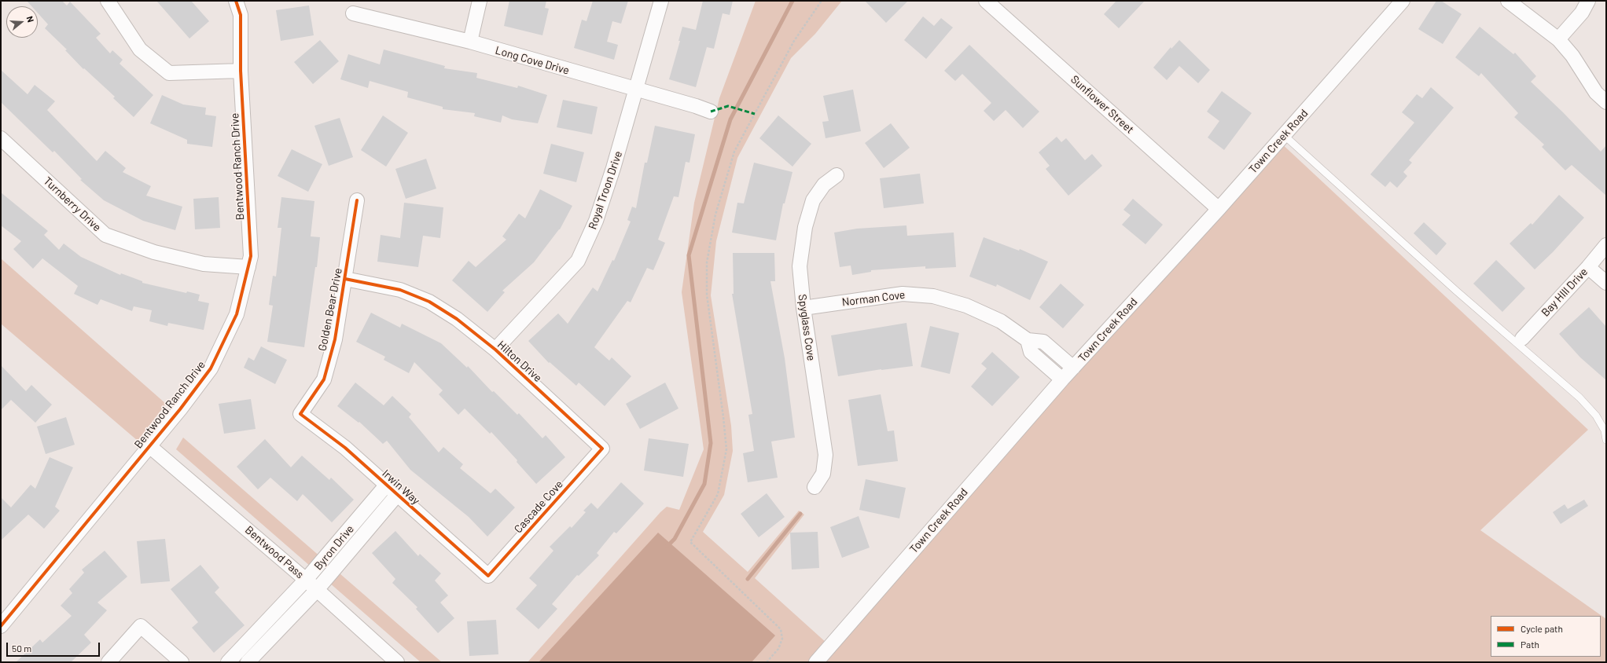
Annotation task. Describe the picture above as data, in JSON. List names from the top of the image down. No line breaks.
{"streets":{"street":["Long Cove Drive","Sunflower Street","Town Creek Road","Bentwood Ranch Drive","Royal Troon Drive","Turnberry Drive","Bay HIll Drive","Norman Cove","Golden Bear Drive","Spyglass Cove","Hilton Drive","Irwin Way","Cascade Cove","Byron Drive","Bentwood Pass"]},"crossings":[["Long Cove Drive","Royal Troon Drive"],["Sunflower Street","Town Creek Road"],["Town Creek Road","Norman Cove"],["Bentwood Ranch Drive","Turnberry Drive"],["Bentwood Ranch Drive","Bentwood Pass"],["Royal Troon Drive","Hilton Drive"],["Norman Cove","Spyglass Cove"],["Golden Bear Drive","Hilton Drive"],["Golden Bear Drive","Irwin Way"],["Hilton Drive","Cascade Cove"],["Irwin Way","Cascade Cove"],["Irwin Way","Byron Drive"],["Byron Drive","Bentwood Pass"]],"legend":["Cycle path","Path"],"scale_bar":"50 m","north":"right"}
